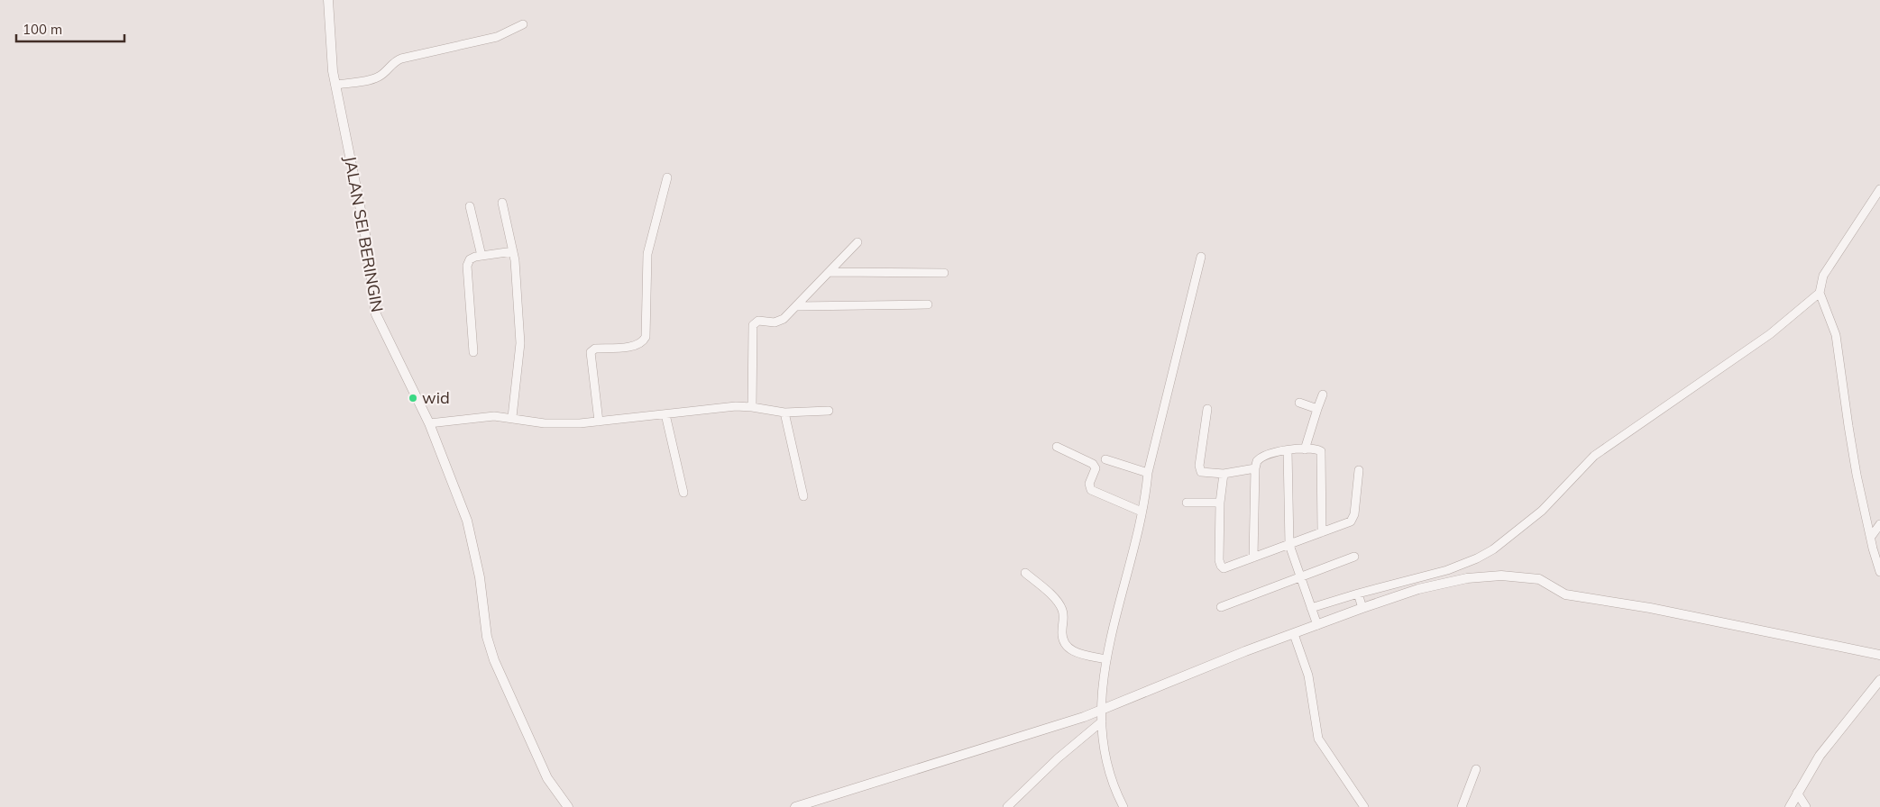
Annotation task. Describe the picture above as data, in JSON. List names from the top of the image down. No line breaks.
{"streets":{"street":["JALAN SEI BERINGIN"]},"places":["wid"],"scale_bar":"100 m"}
